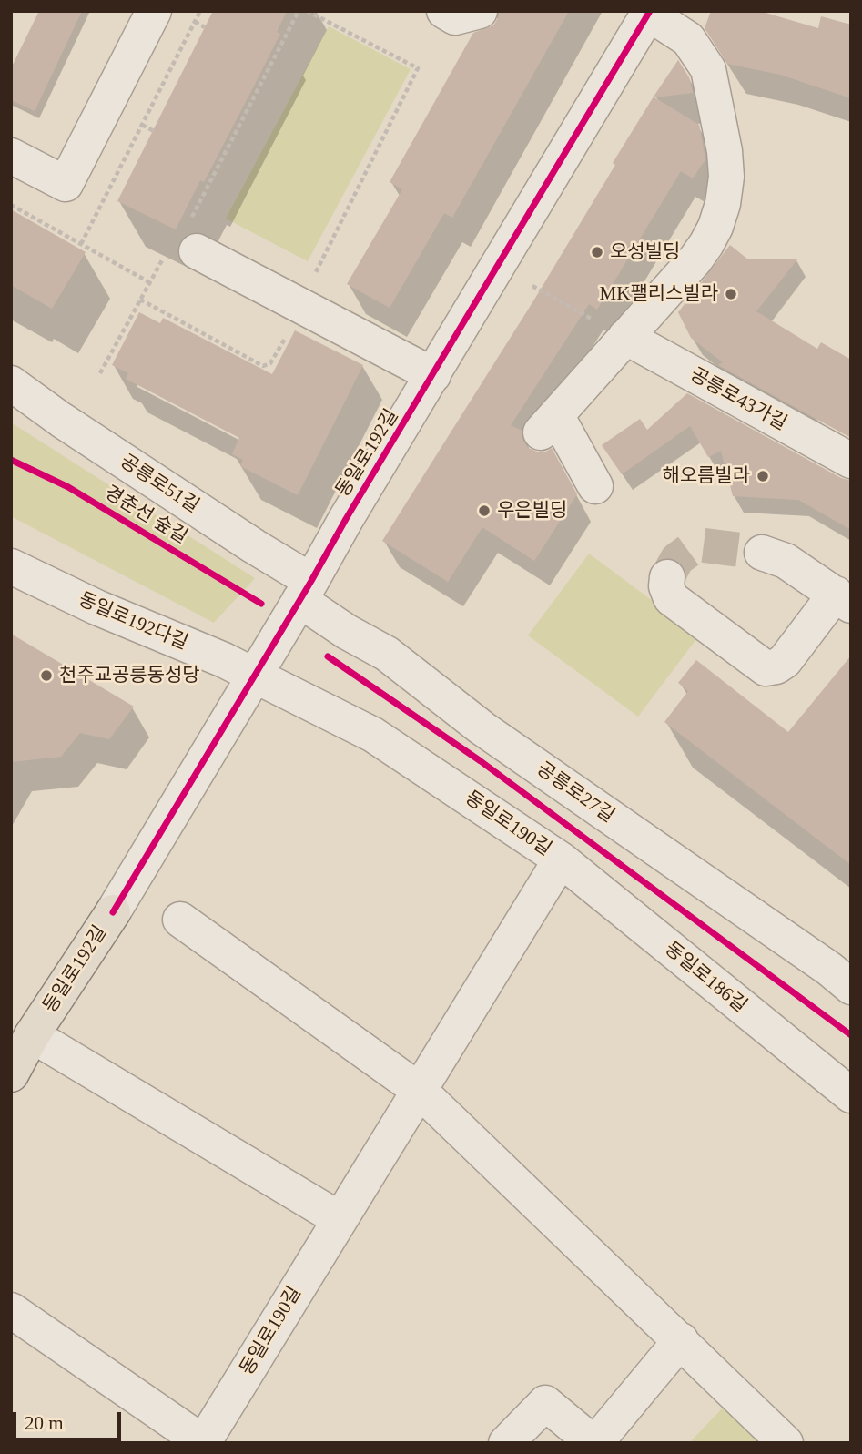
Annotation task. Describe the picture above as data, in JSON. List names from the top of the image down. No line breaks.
{"streets":{"main road":["동일로192길"],"street":["공릉로43가길","공릉로51길","동일로192다길","공릉로27길","동일로190길","동일로186길"],"cycle path":["경춘선 숲길"]},"crossings":[["동일로192길","공릉로51길"],["동일로192길","동일로192다길"],["동일로192길","공릉로27길"],["동일로192길","동일로190길"],["공릉로51길","공릉로27길"],["동일로192다길","동일로190길"],["동일로190길","동일로186길"]],"places":["오성빌딩","MK팰리스빌라","해오름빌라","우은빌딩","천주교공릉동성당"],"scale_bar":"20 m"}
